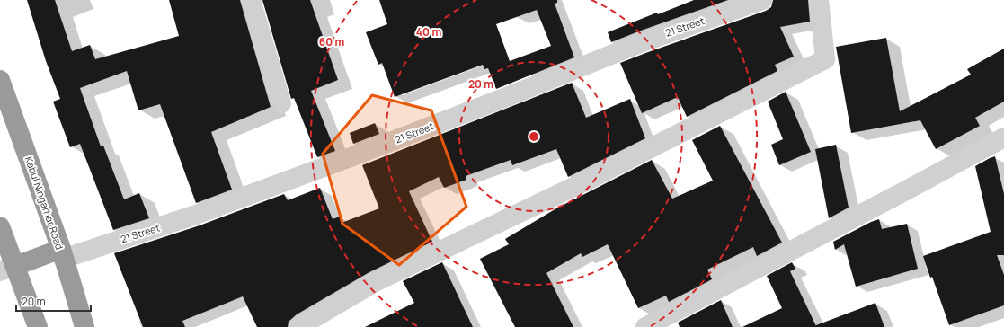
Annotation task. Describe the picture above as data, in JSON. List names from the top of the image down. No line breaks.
{"streets":{"highway":["Kabul Ningarhar Road"],"street":["21 Street"]},"crossings":[["21 Street","Kabul Ningarhar Road"]],"scale_bar":"20 m","rings":["40 m","60 m","20 m"]}
